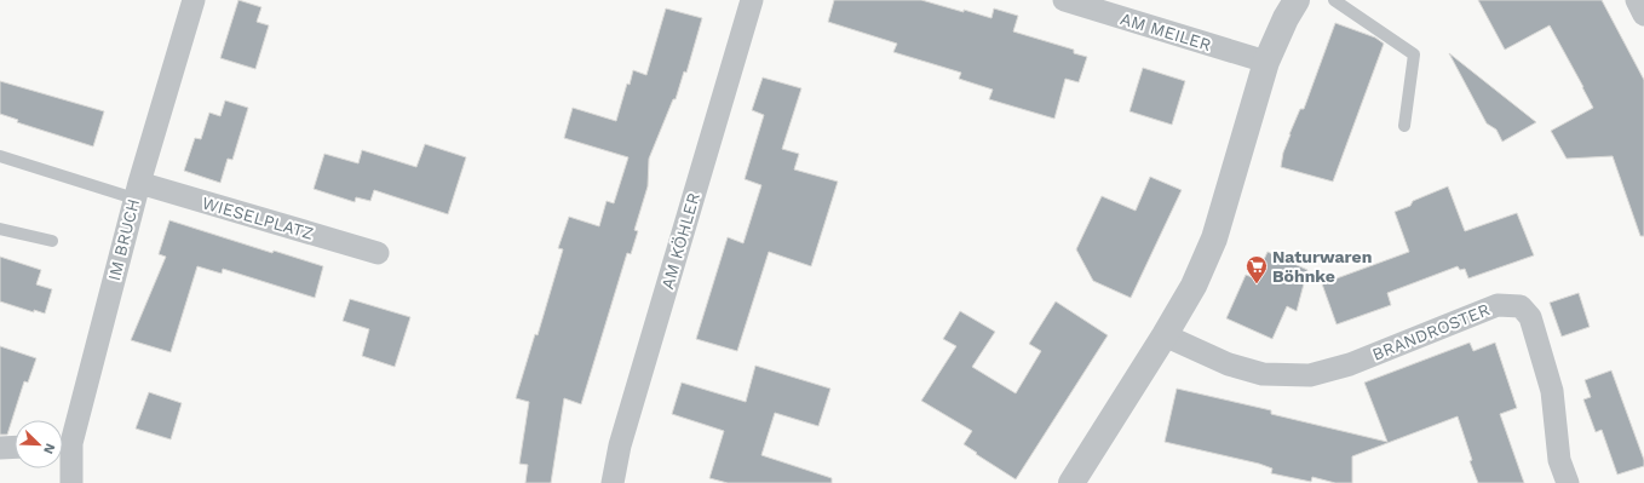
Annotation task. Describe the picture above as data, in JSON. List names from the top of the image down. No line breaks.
{"streets":{"street":["AM MEILER","WIESELPLATZ","IM BRUCH","AM KÖHLER","BRANDROSTER"]},"crossings":[["WIESELPLATZ","IM BRUCH"]],"places":{"supermarket":["Naturwaren Böhnke"]},"north":"bottom right"}
